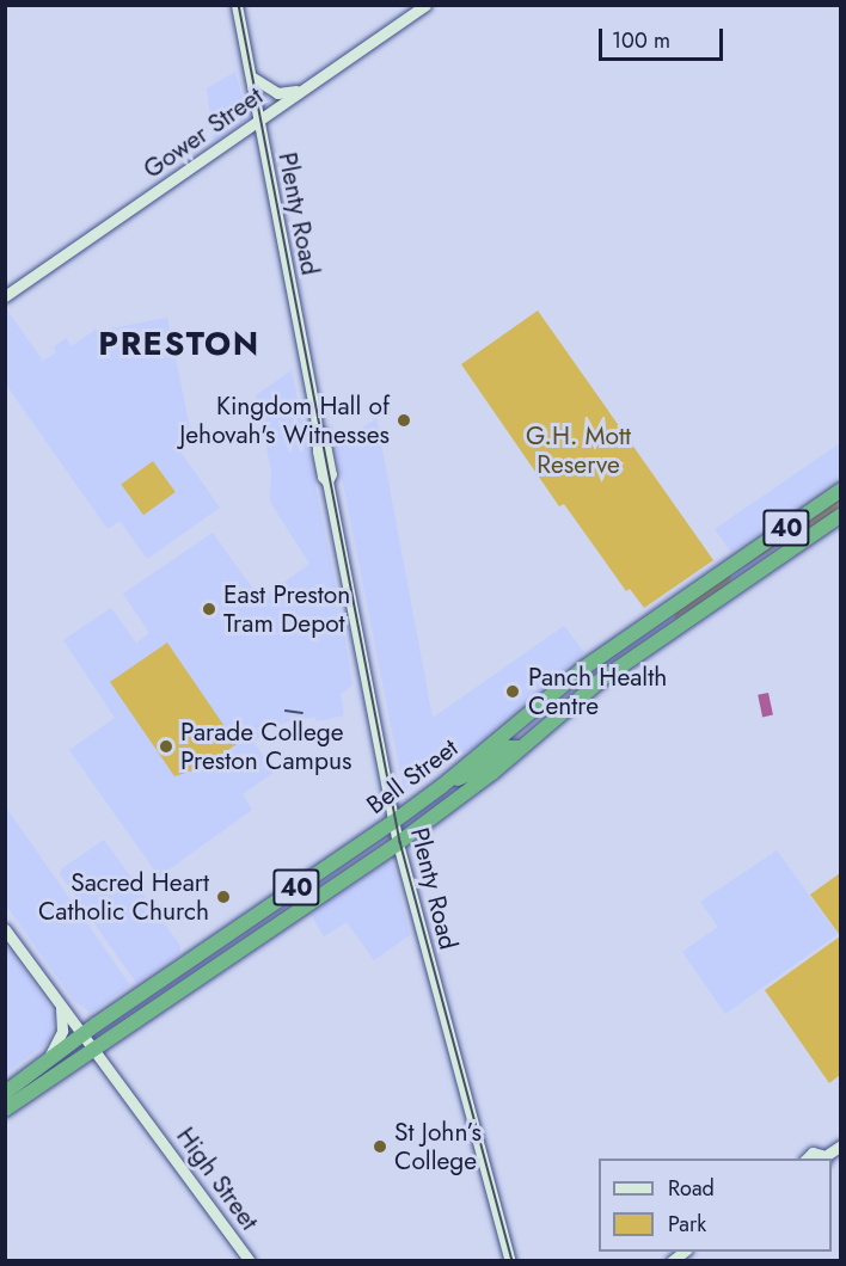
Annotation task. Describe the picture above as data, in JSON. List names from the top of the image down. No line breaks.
{"streets":{"highway":["40","Bell Street"],"main road":["Gower Street","Plenty Road","High Street"]},"crossings":[["Gower Street","Plenty Road"],["Plenty Road","Bell Street"],["Bell Street","High Street"]],"districts":["PRESTON"],"parks":["G.H. Mott Reserve"],"places":["Kingdom Hall of Jehovah's Witnesses","East Preston Tram Depot","Panch Health Centre","Parade College Preston Campus","Sacred Heart Catholic Church","St John’s College"],"legend":["Road","Park"],"scale_bar":"100 m"}
